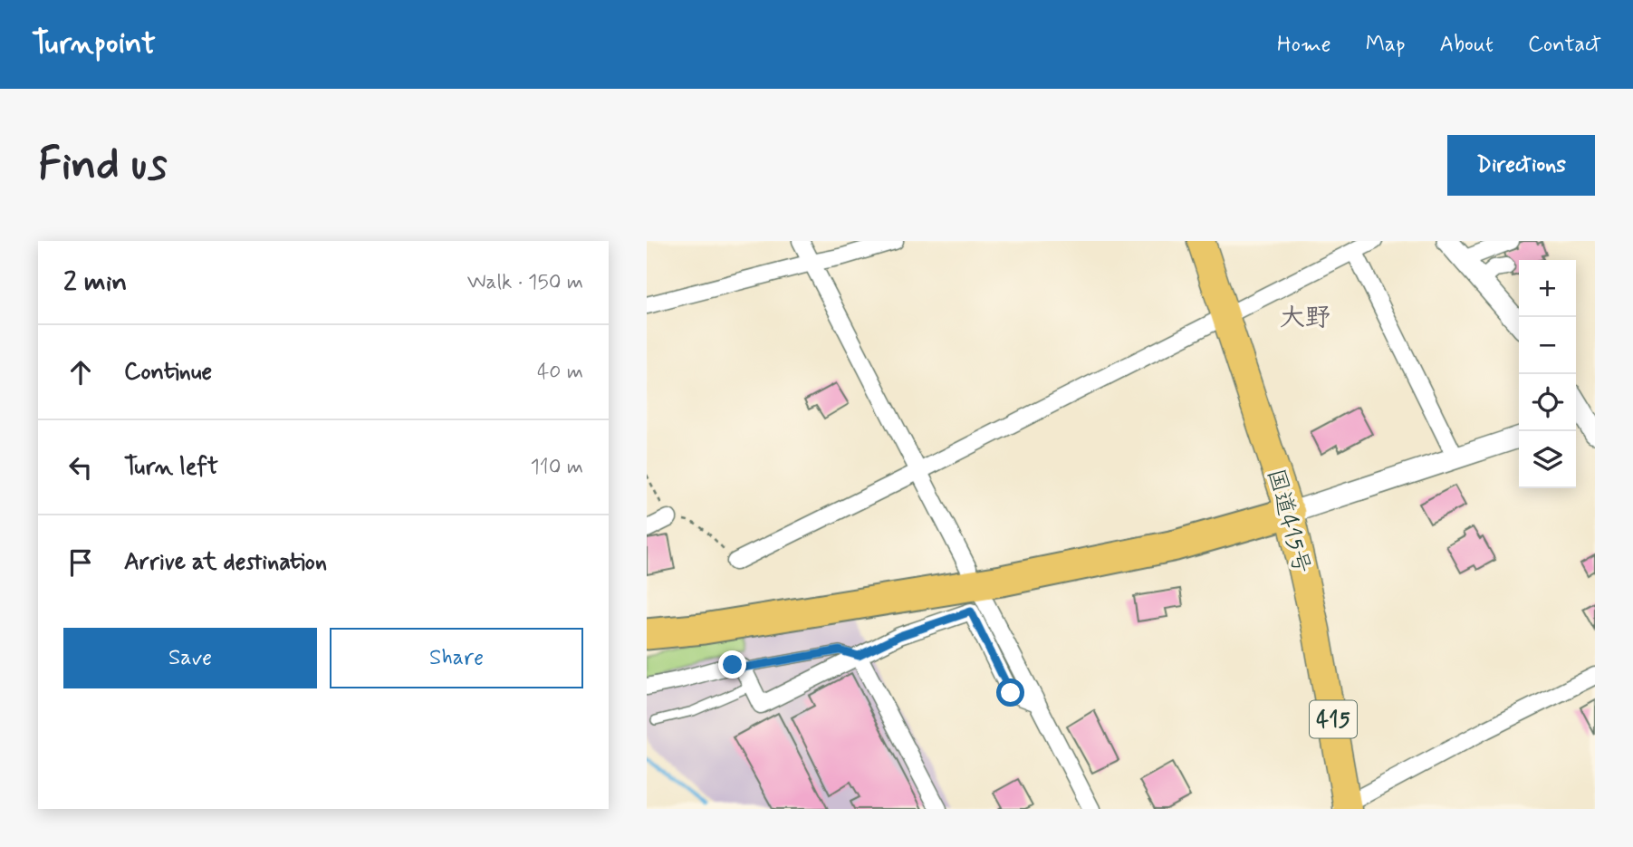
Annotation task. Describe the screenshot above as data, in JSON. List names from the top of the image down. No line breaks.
{"streets":{"highway":["国道415号","415"]},"districts":["大野"],"page":{"header":"Turnpoint","nav":["Home","Map","About","Contact"],"buttons":["Directions",["Save","Share"]],"title":"Find us","heading":["2 min","Walk · 150 m"],"map_buttons":["+","−"],"list":[["Continue","40 m"],["Turn left","110 m"],"Arrive at destination"]}}
